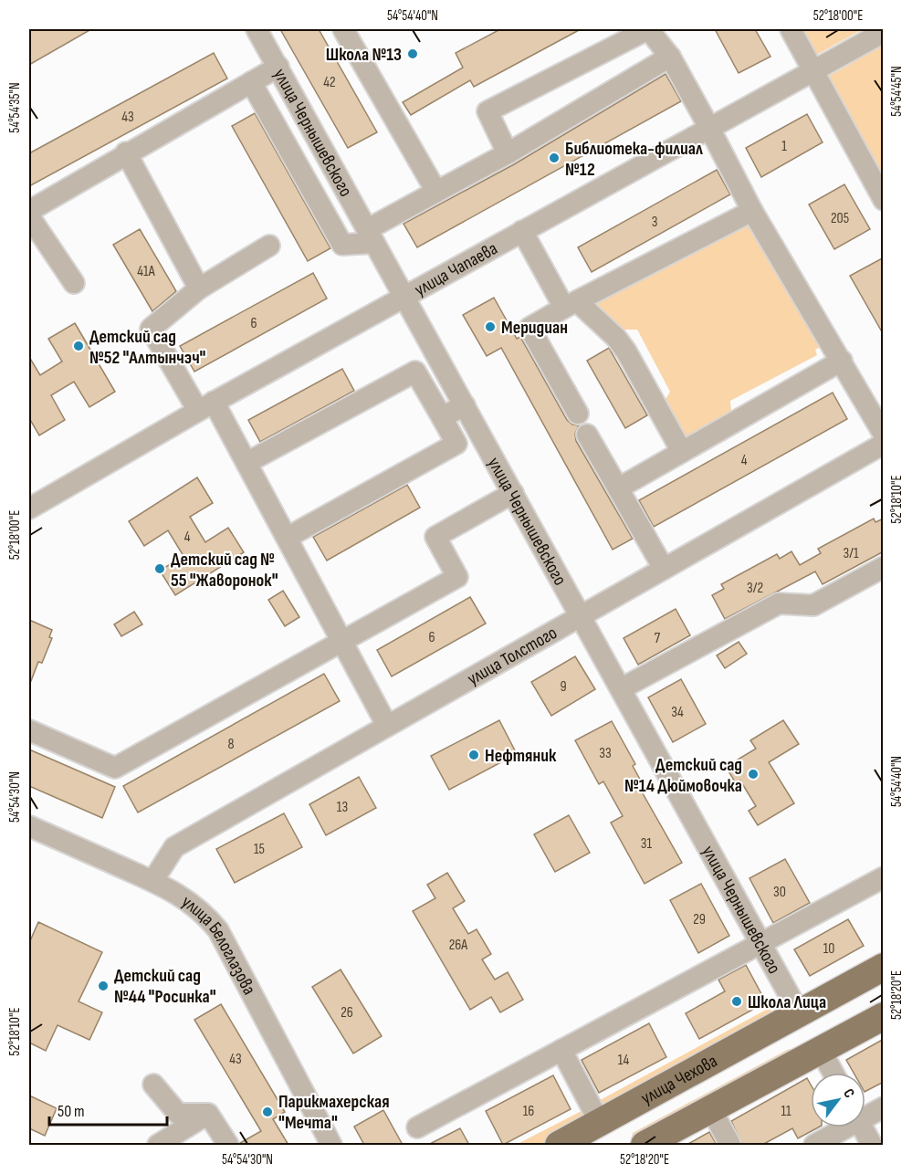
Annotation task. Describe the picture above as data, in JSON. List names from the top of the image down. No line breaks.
{"streets":{"main road":["улица Чехова"],"street":["улица Чернышевского","улица Чапаева","улица Толстого","улица Белоглазова"]},"crossings":[["улица Чернышевского","улица Чапаева"],["улица Чернышевского","улица Толстого"],["улица Чернышевского","улица Чехова"],["улица Толстого","улица Белоглазова"]],"places":["Школа №13","Библиотека-филиал №12","Меридиан","Детский сад №52 \"Алтынчэч\"","Детский сад № 55 \"Жаворонок\"","Нефтяник","Детский сад №14 Дюймовочка","Детский сад №44 \"Росинка\"","Школа Лица","Парикмахерская \"Мечта\""],"house_numbers":["42","43","1","205","3","41А","6","4","4","3/1","3/2","6","7","9","34","8","33","13","31","15","30","29","26А","10","26","43","14","16","11"],"scale_bar":"50 m","north":"top right","coordinates":["54°54'40\"N","52°18'00\"E","54°54'45\"N","54°54'35\"N","52°18'10\"E","54°54'30\"N","52°18'20\"E"]}
